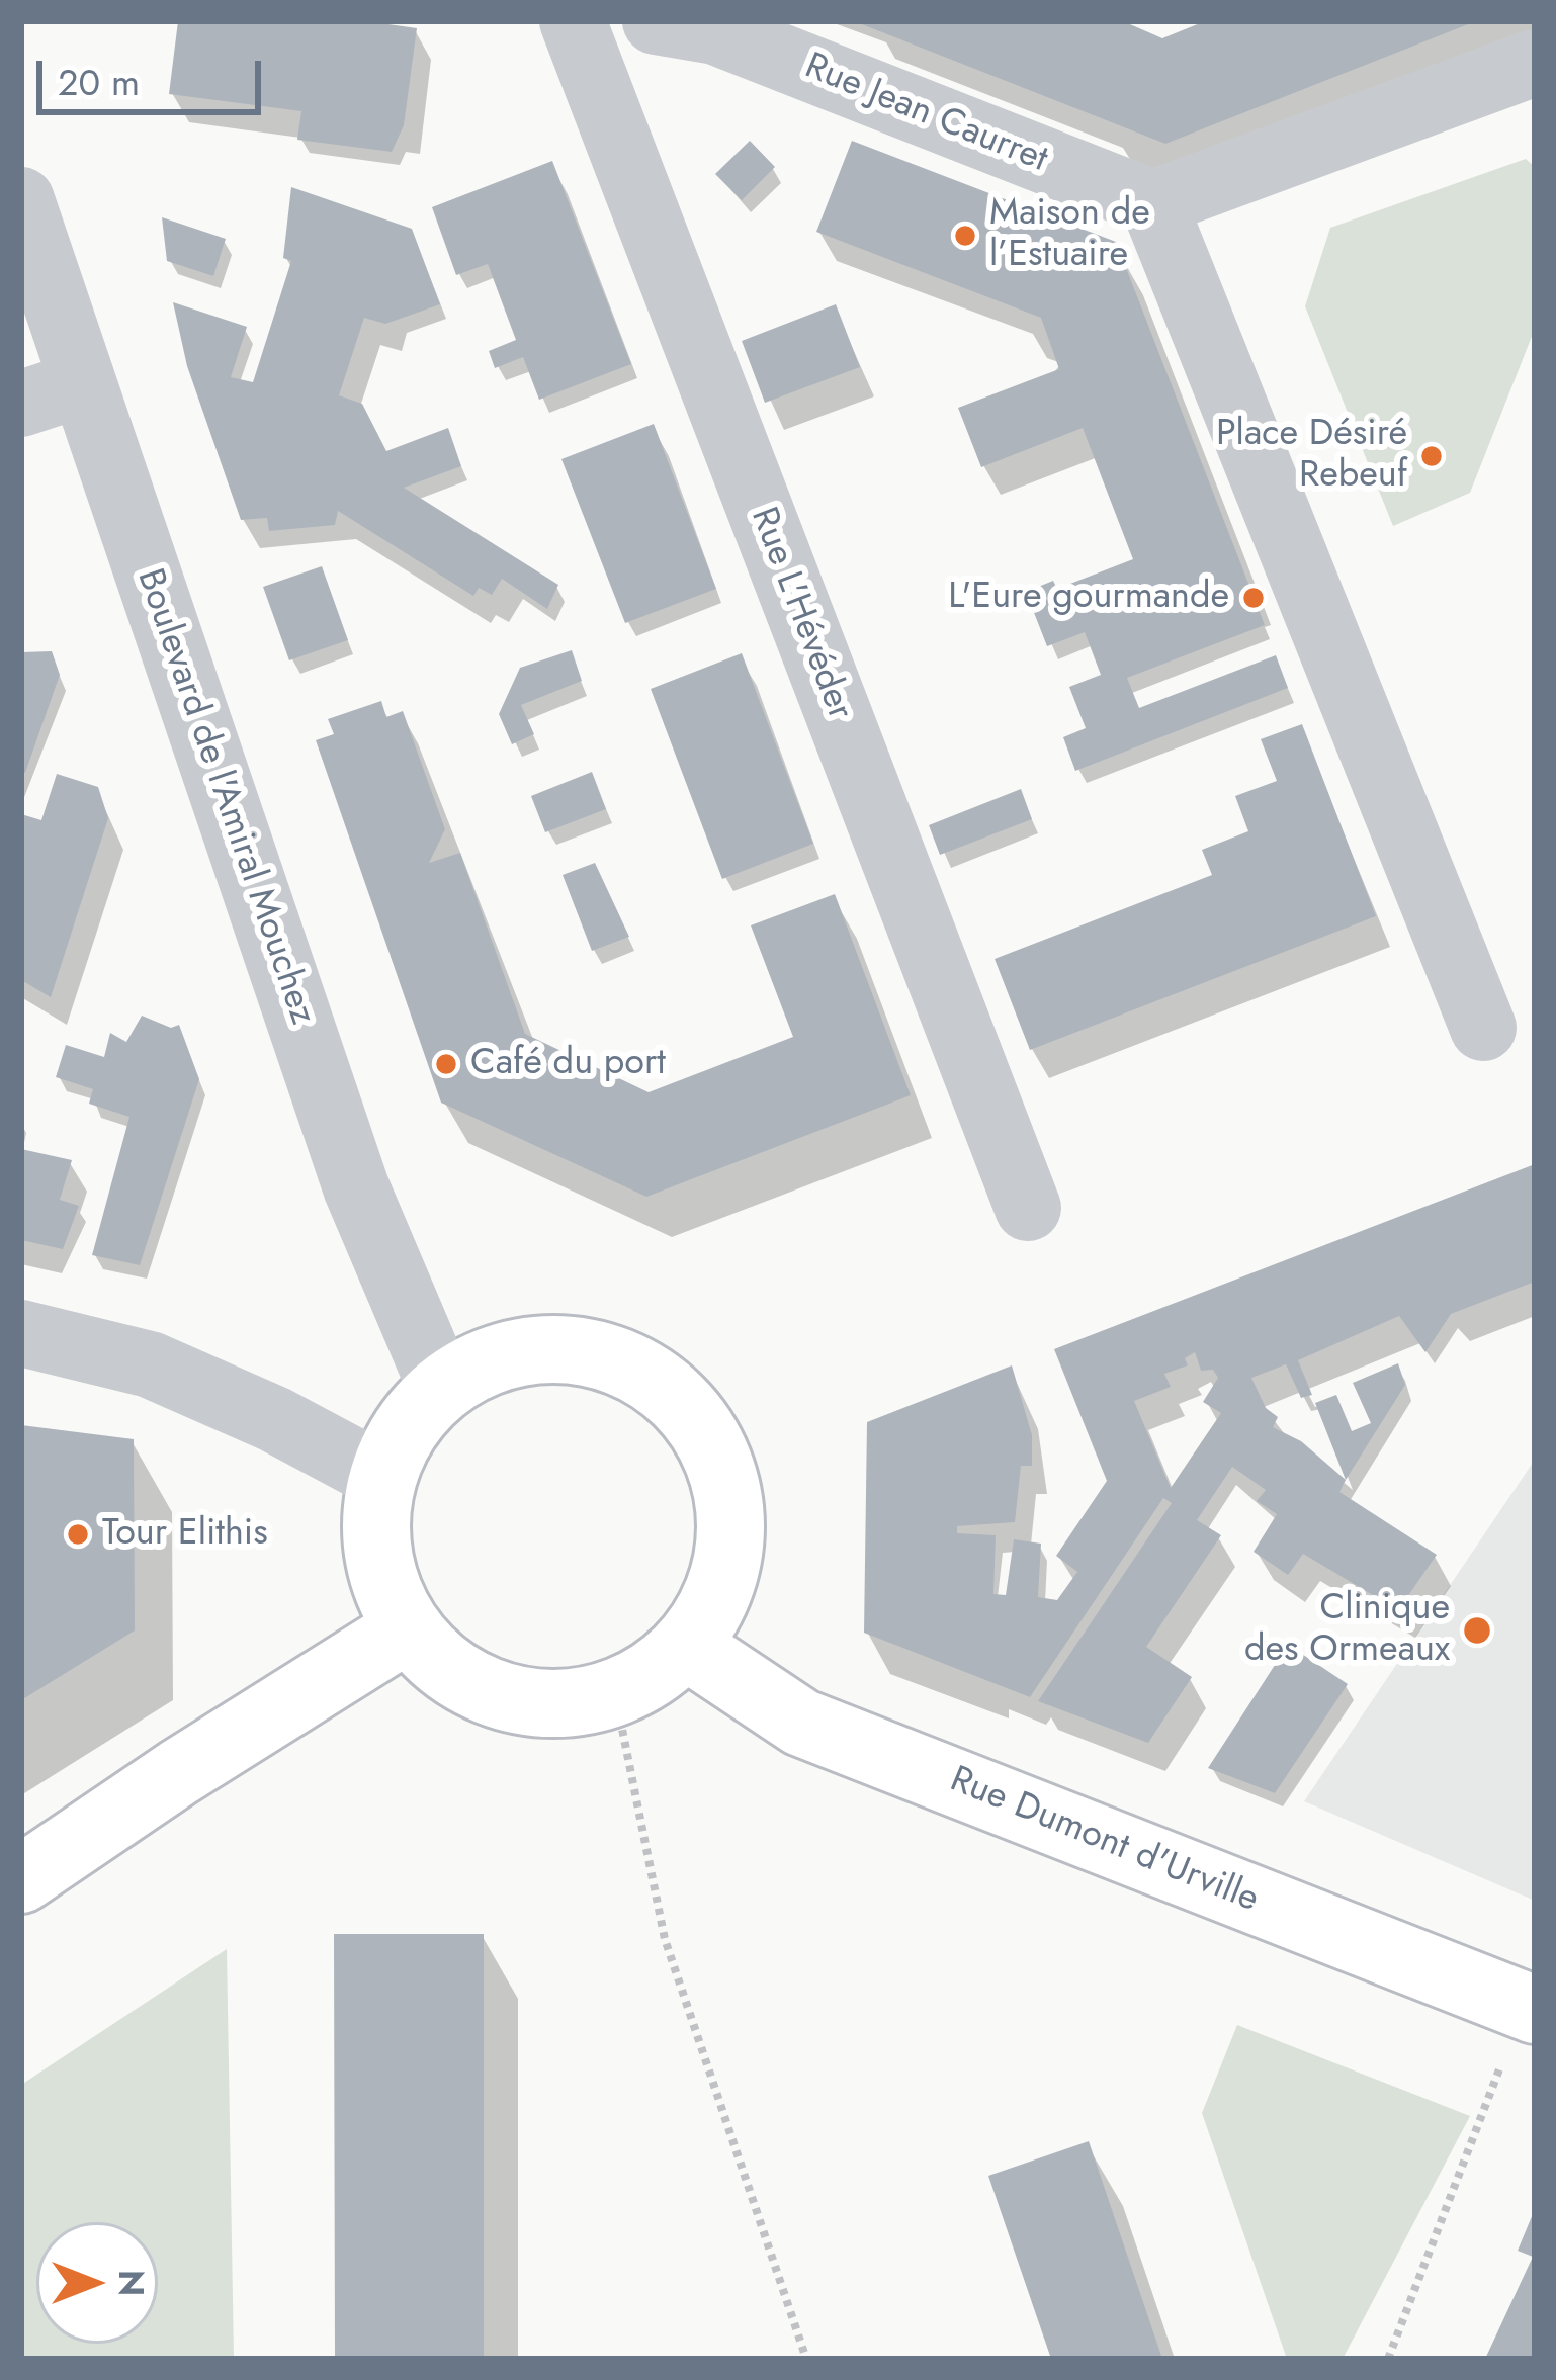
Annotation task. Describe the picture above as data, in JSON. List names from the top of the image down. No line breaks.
{"streets":{"street":["Rue Jean Caurret","Rue L'Hévéder","Boulevard de l'Amiral Mouchez","Rue Dumont d'Urville"]},"crossings":[["Boulevard de l'Amiral Mouchez","Rue Dumont d'Urville"]],"places":["Maison de l’Estuaire","Place Désiré Rebeuf","L'Eure gourmande","Café du port","Tour Elithis","Clinique des Ormeaux"],"scale_bar":"20 m","north":"right"}
